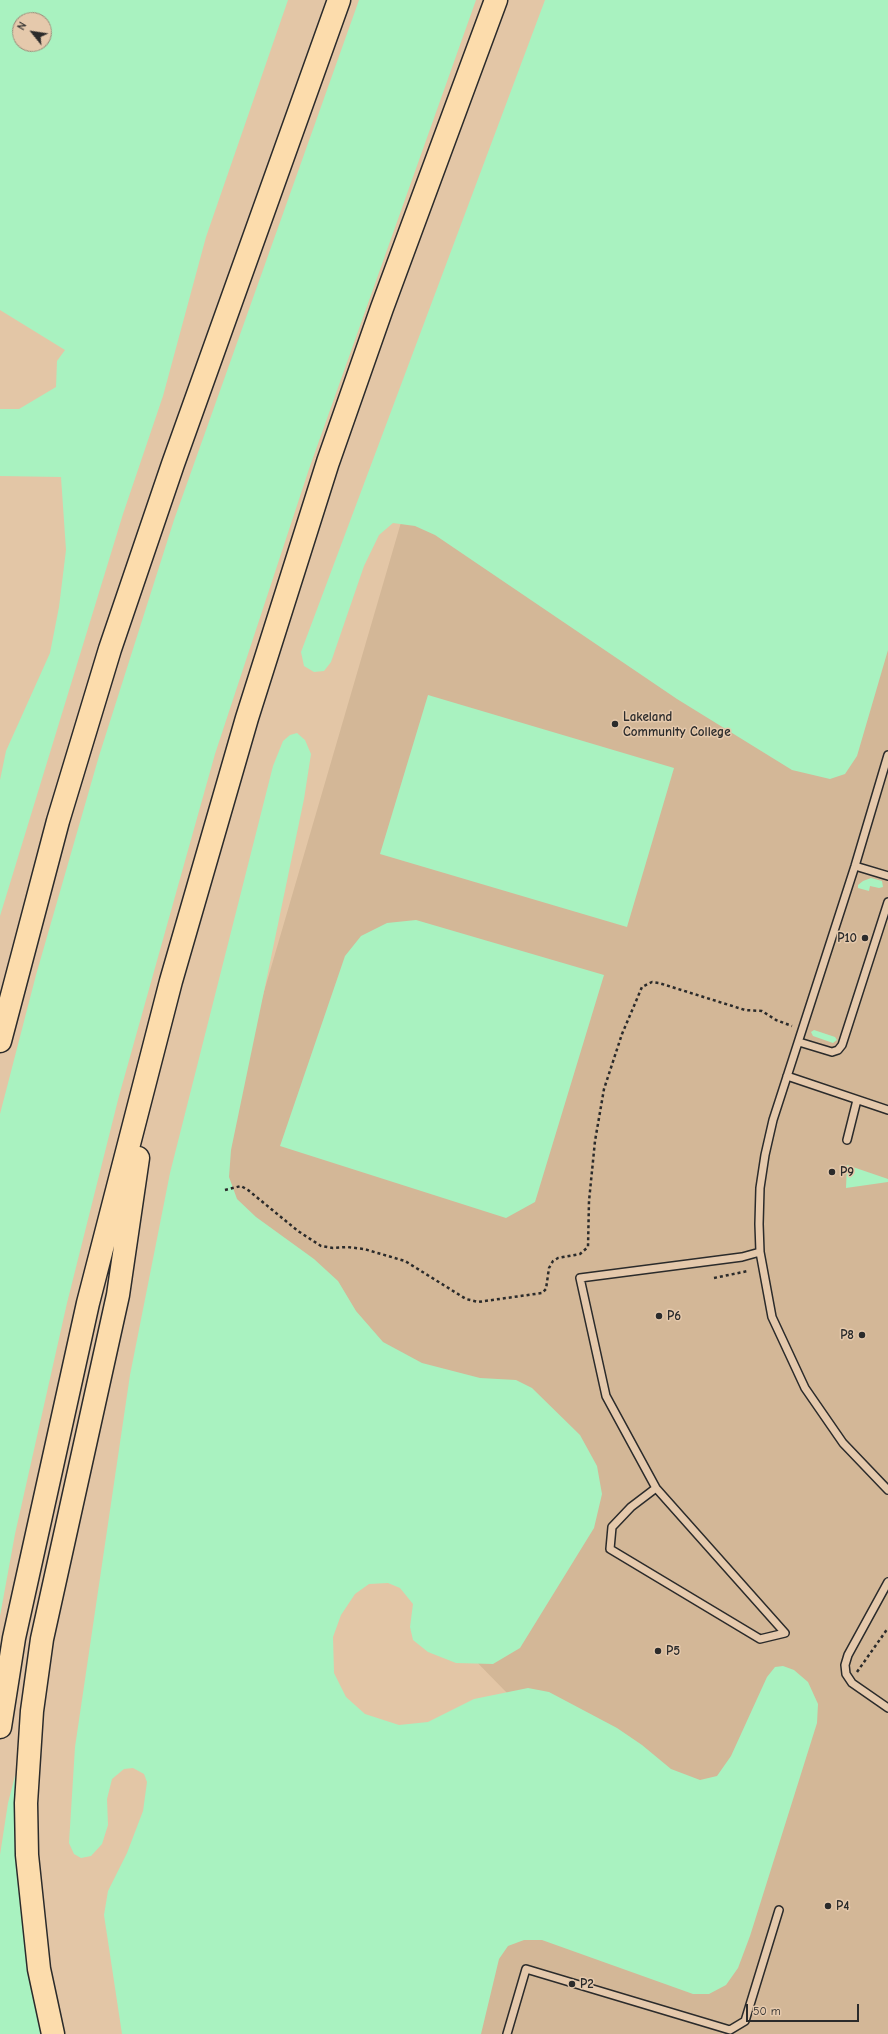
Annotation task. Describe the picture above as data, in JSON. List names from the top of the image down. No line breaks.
{"places":["Lakeland Community College","P10","P9","P6","P8","P5","P4","P2"],"scale_bar":"50 m","north":"top left"}
